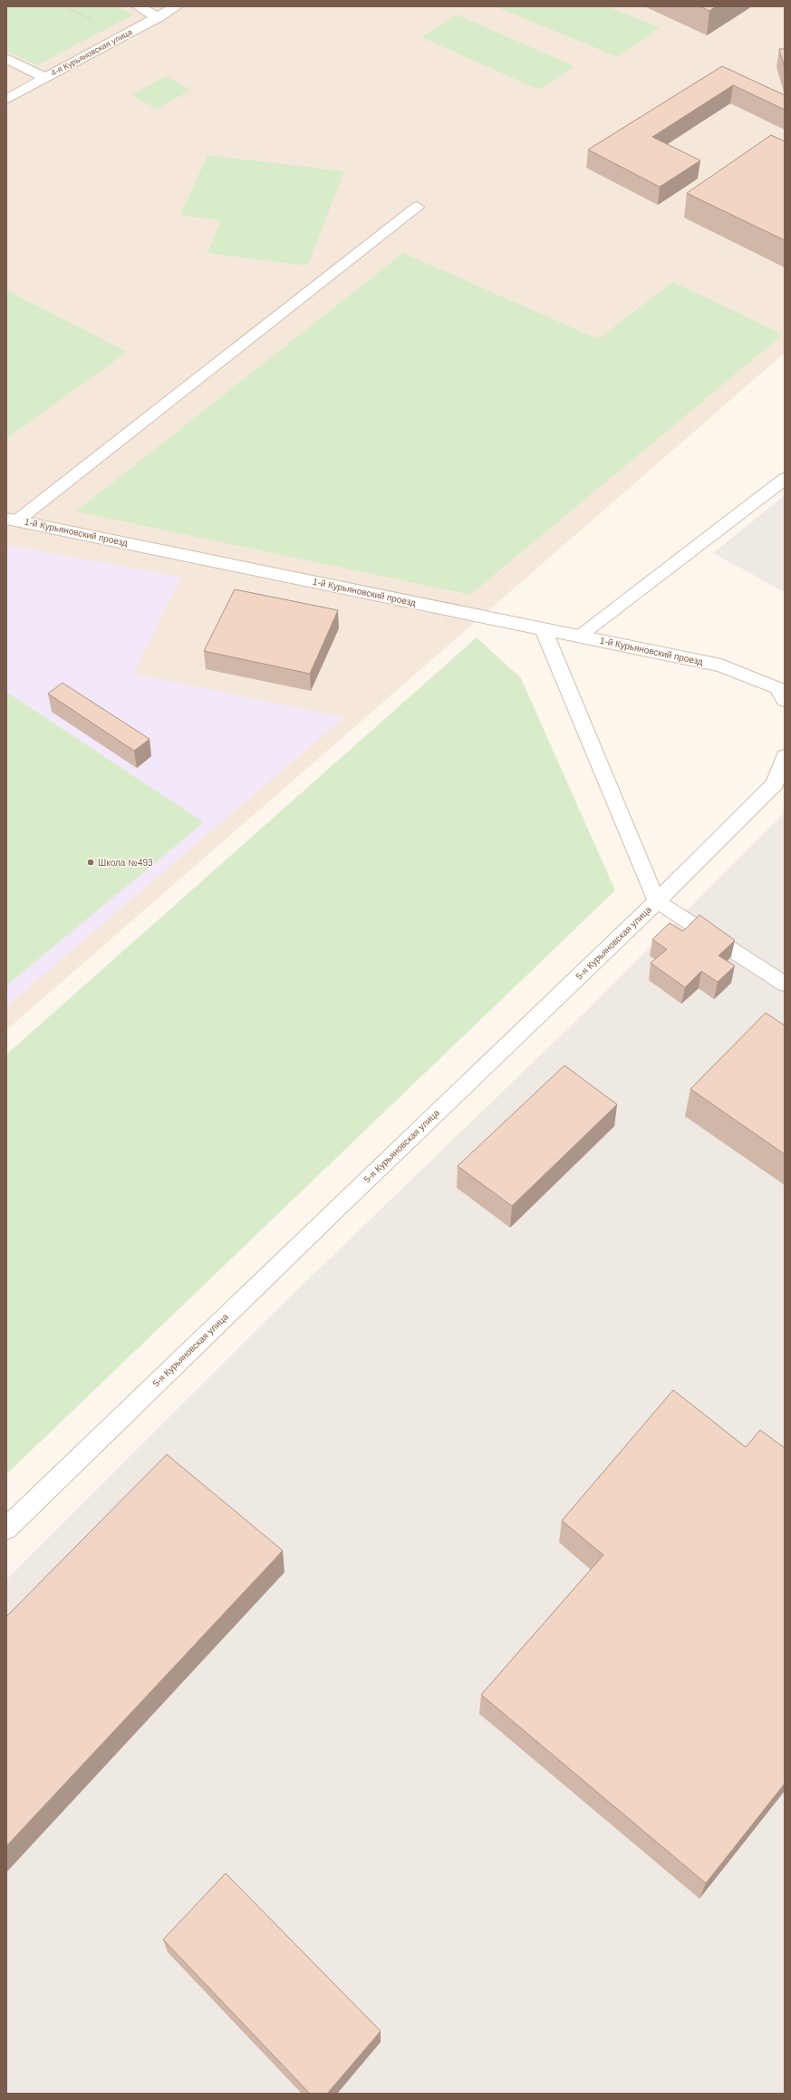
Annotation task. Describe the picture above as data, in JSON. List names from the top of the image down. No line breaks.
{"streets":{"street":["4-я Курьяновская улица","1-й Курьяновский проезд","5-я Курьяновская улица"]},"places":["Школа №493"]}
